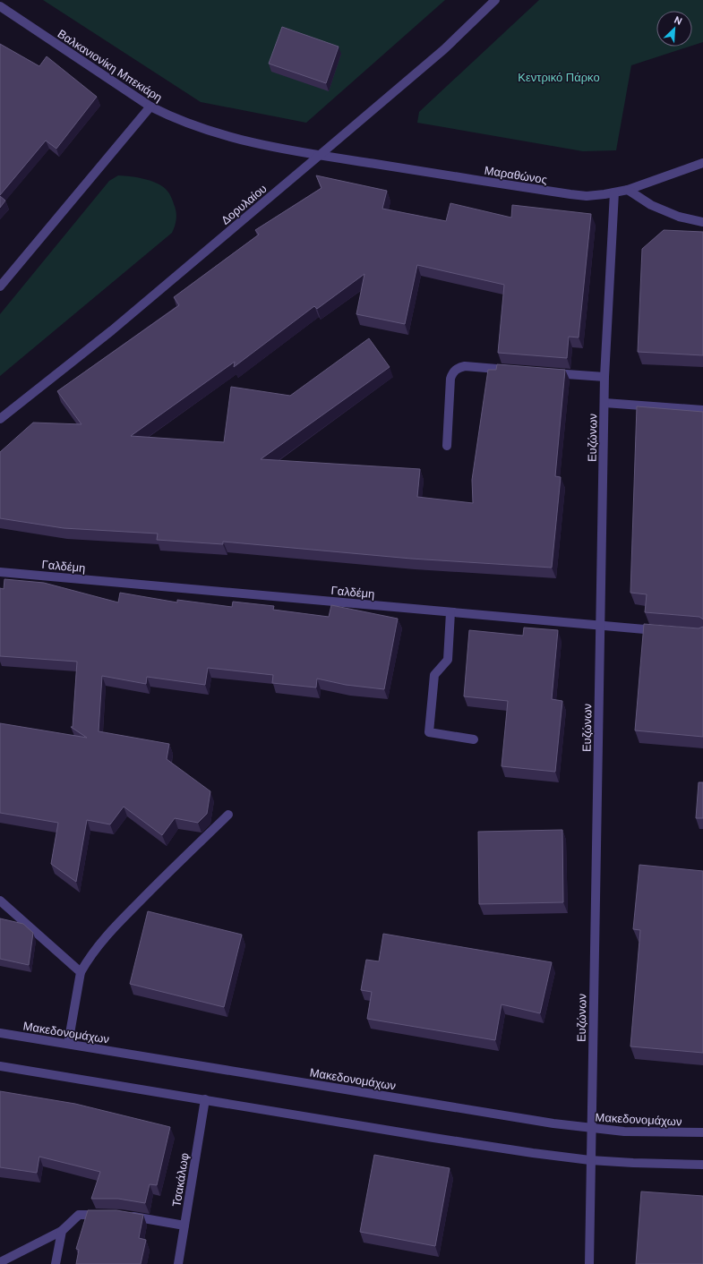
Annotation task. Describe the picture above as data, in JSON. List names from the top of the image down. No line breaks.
{"streets":{"street":["Βαλκανιονίκη Μπεκιάρη","Μαραθώνος","Δορυλαίου","Ευζώνων","Γαλδέμη","Μακεδονομάχων","Τσακάλωφ"]},"crossings":[["Βαλκανιονίκη Μπεκιάρη","Μαραθώνος"],["Βαλκανιονίκη Μπεκιάρη","Δορυλαίου"],["Μαραθώνος","Δορυλαίου"],["Μαραθώνος","Ευζώνων"],["Ευζώνων","Γαλδέμη"],["Ευζώνων","Μακεδονομάχων"]],"parks":["Κεντρικό Πάρκο"],"north":"top right"}
